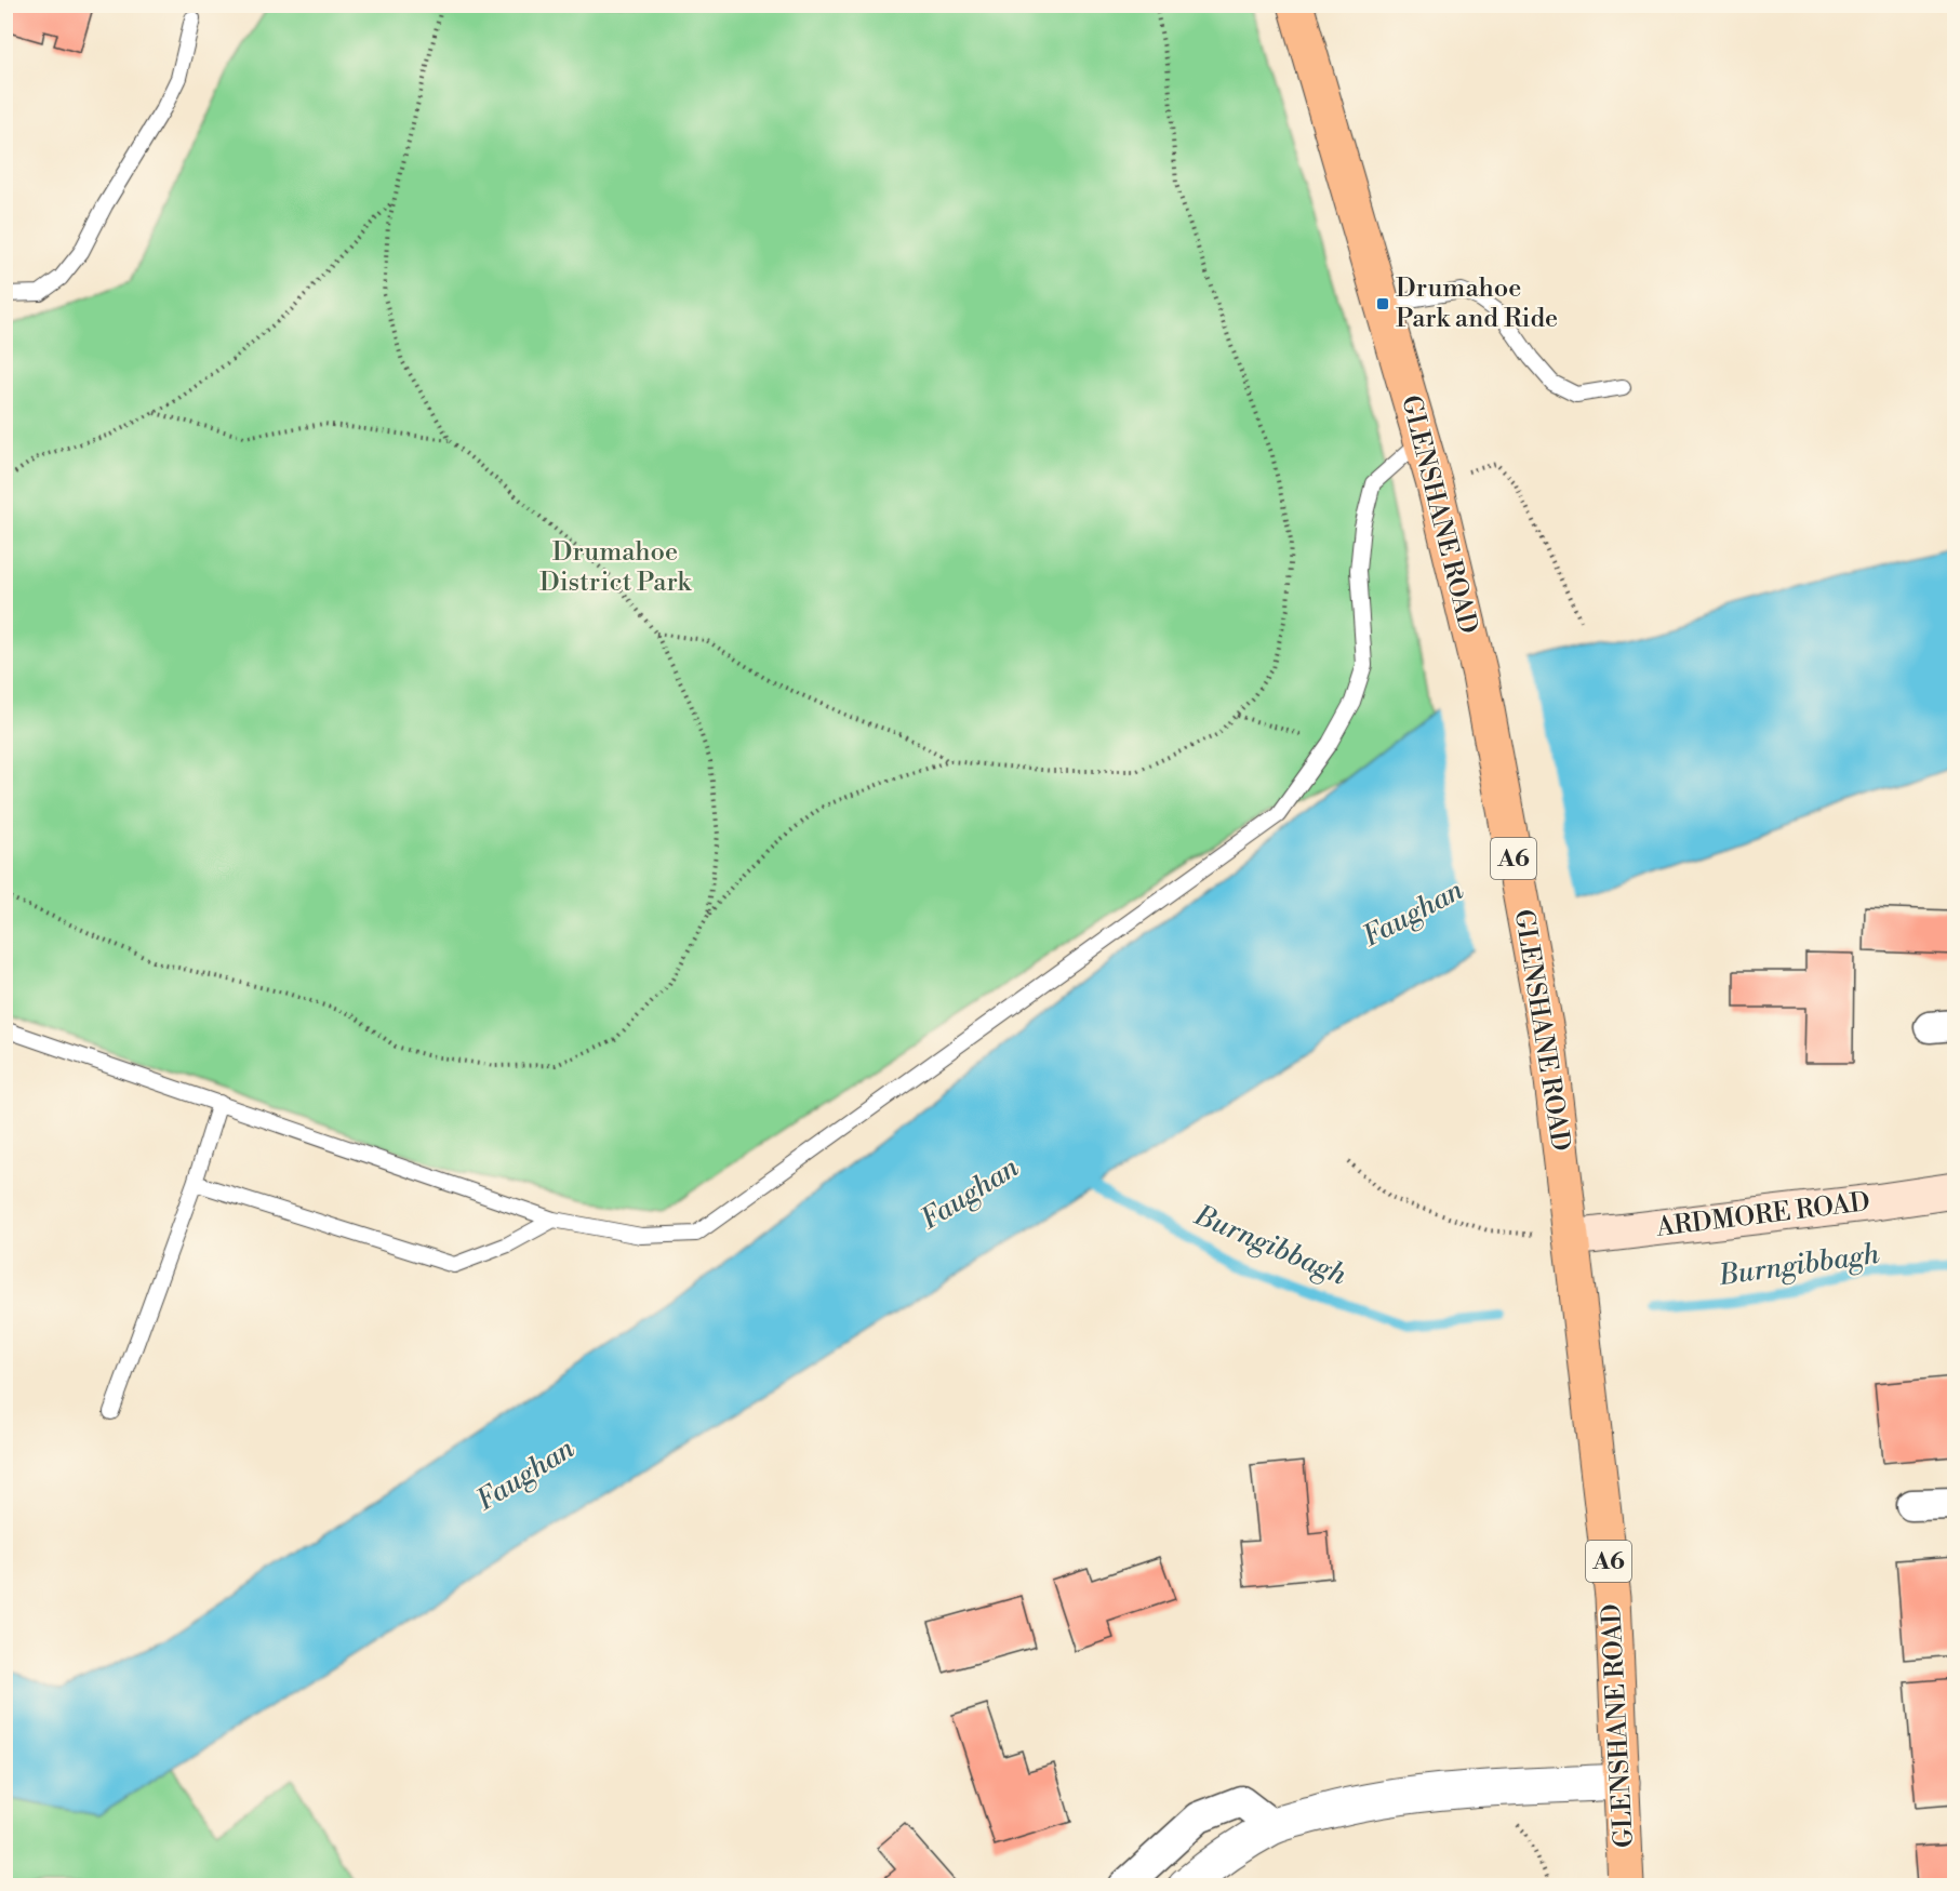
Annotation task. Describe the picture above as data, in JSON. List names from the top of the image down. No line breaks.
{"streets":{"highway":["GLENSHANE ROAD","A6"],"main road":["ARDMORE ROAD"]},"crossings":[["GLENSHANE ROAD","ARDMORE ROAD"]],"water":["Faughan","Burngibbagh"],"parks":["Drumahoe District Park"],"places":{"transit":["Drumahoe Park and Ride"]}}
